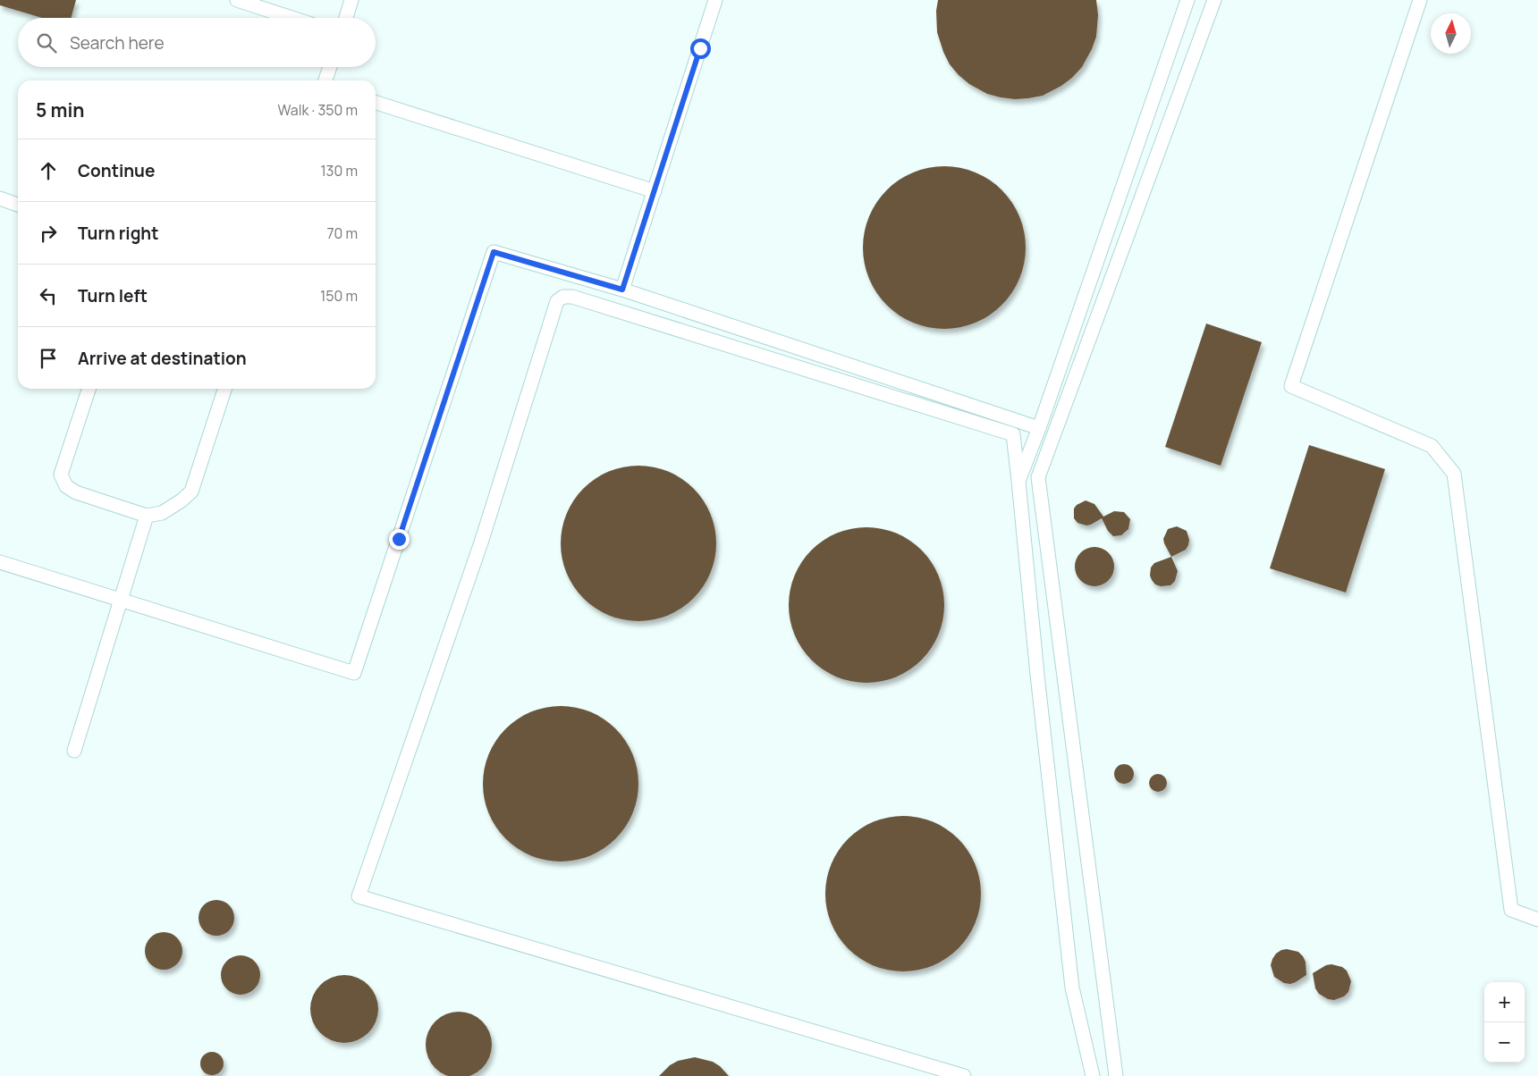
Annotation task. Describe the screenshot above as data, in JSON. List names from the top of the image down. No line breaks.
{"north":"top","page":{"search":"Search here","heading":["5 min","Walk · 350 m"],"list":[["Continue","130 m"],["Turn right","70 m"],["Turn left","150 m"],"Arrive at destination"],"map_buttons":["+","−"]}}
